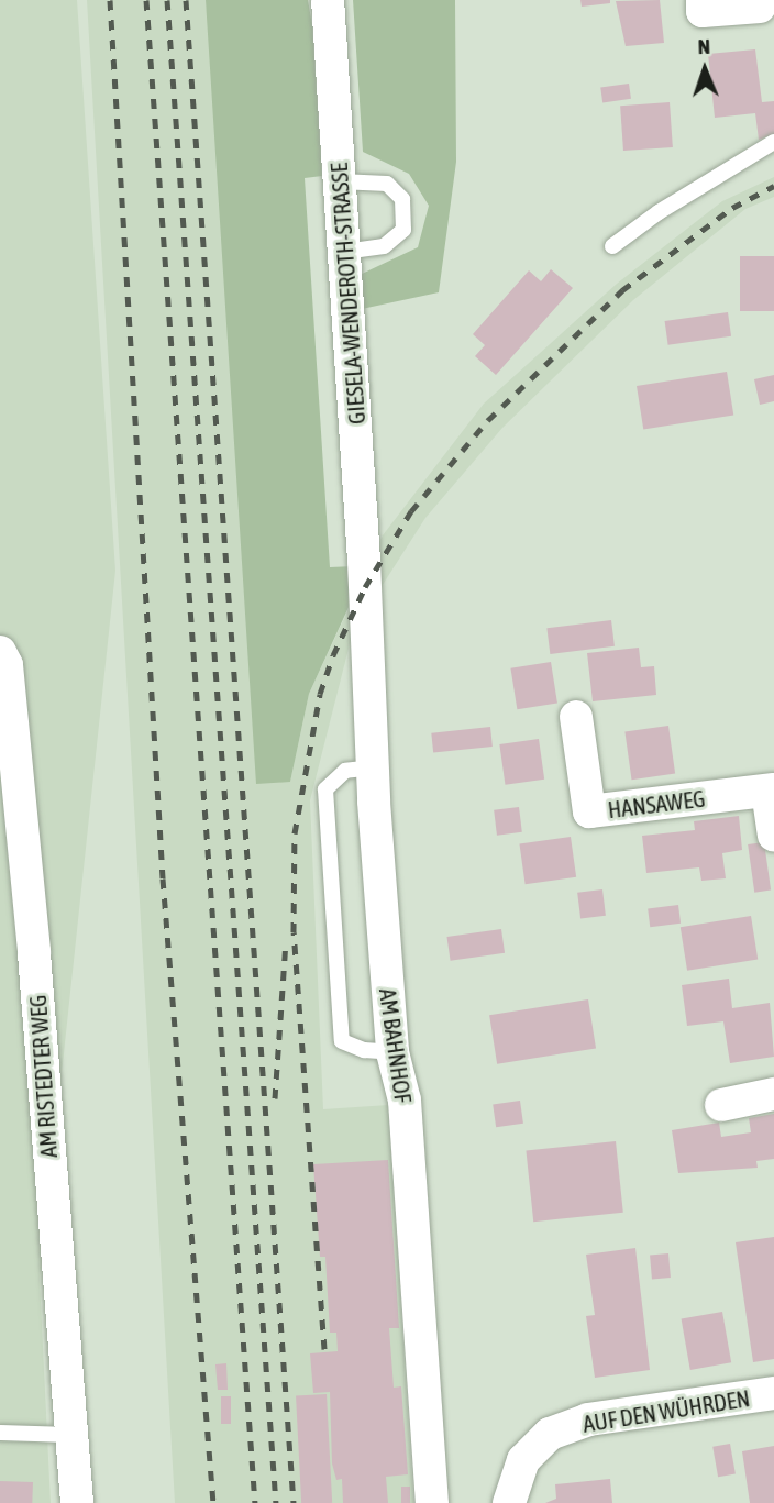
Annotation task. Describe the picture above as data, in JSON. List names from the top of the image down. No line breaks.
{"streets":{"street":["GIESELA-WENDEROTH-STRASSE","HANSAWEG","AM BAHNHOF","AM RISTEDTER WEG","AUF DEN WÜHRDEN"]},"crossings":[["GIESELA-WENDEROTH-STRASSE","AM BAHNHOF"]],"north":"top"}
